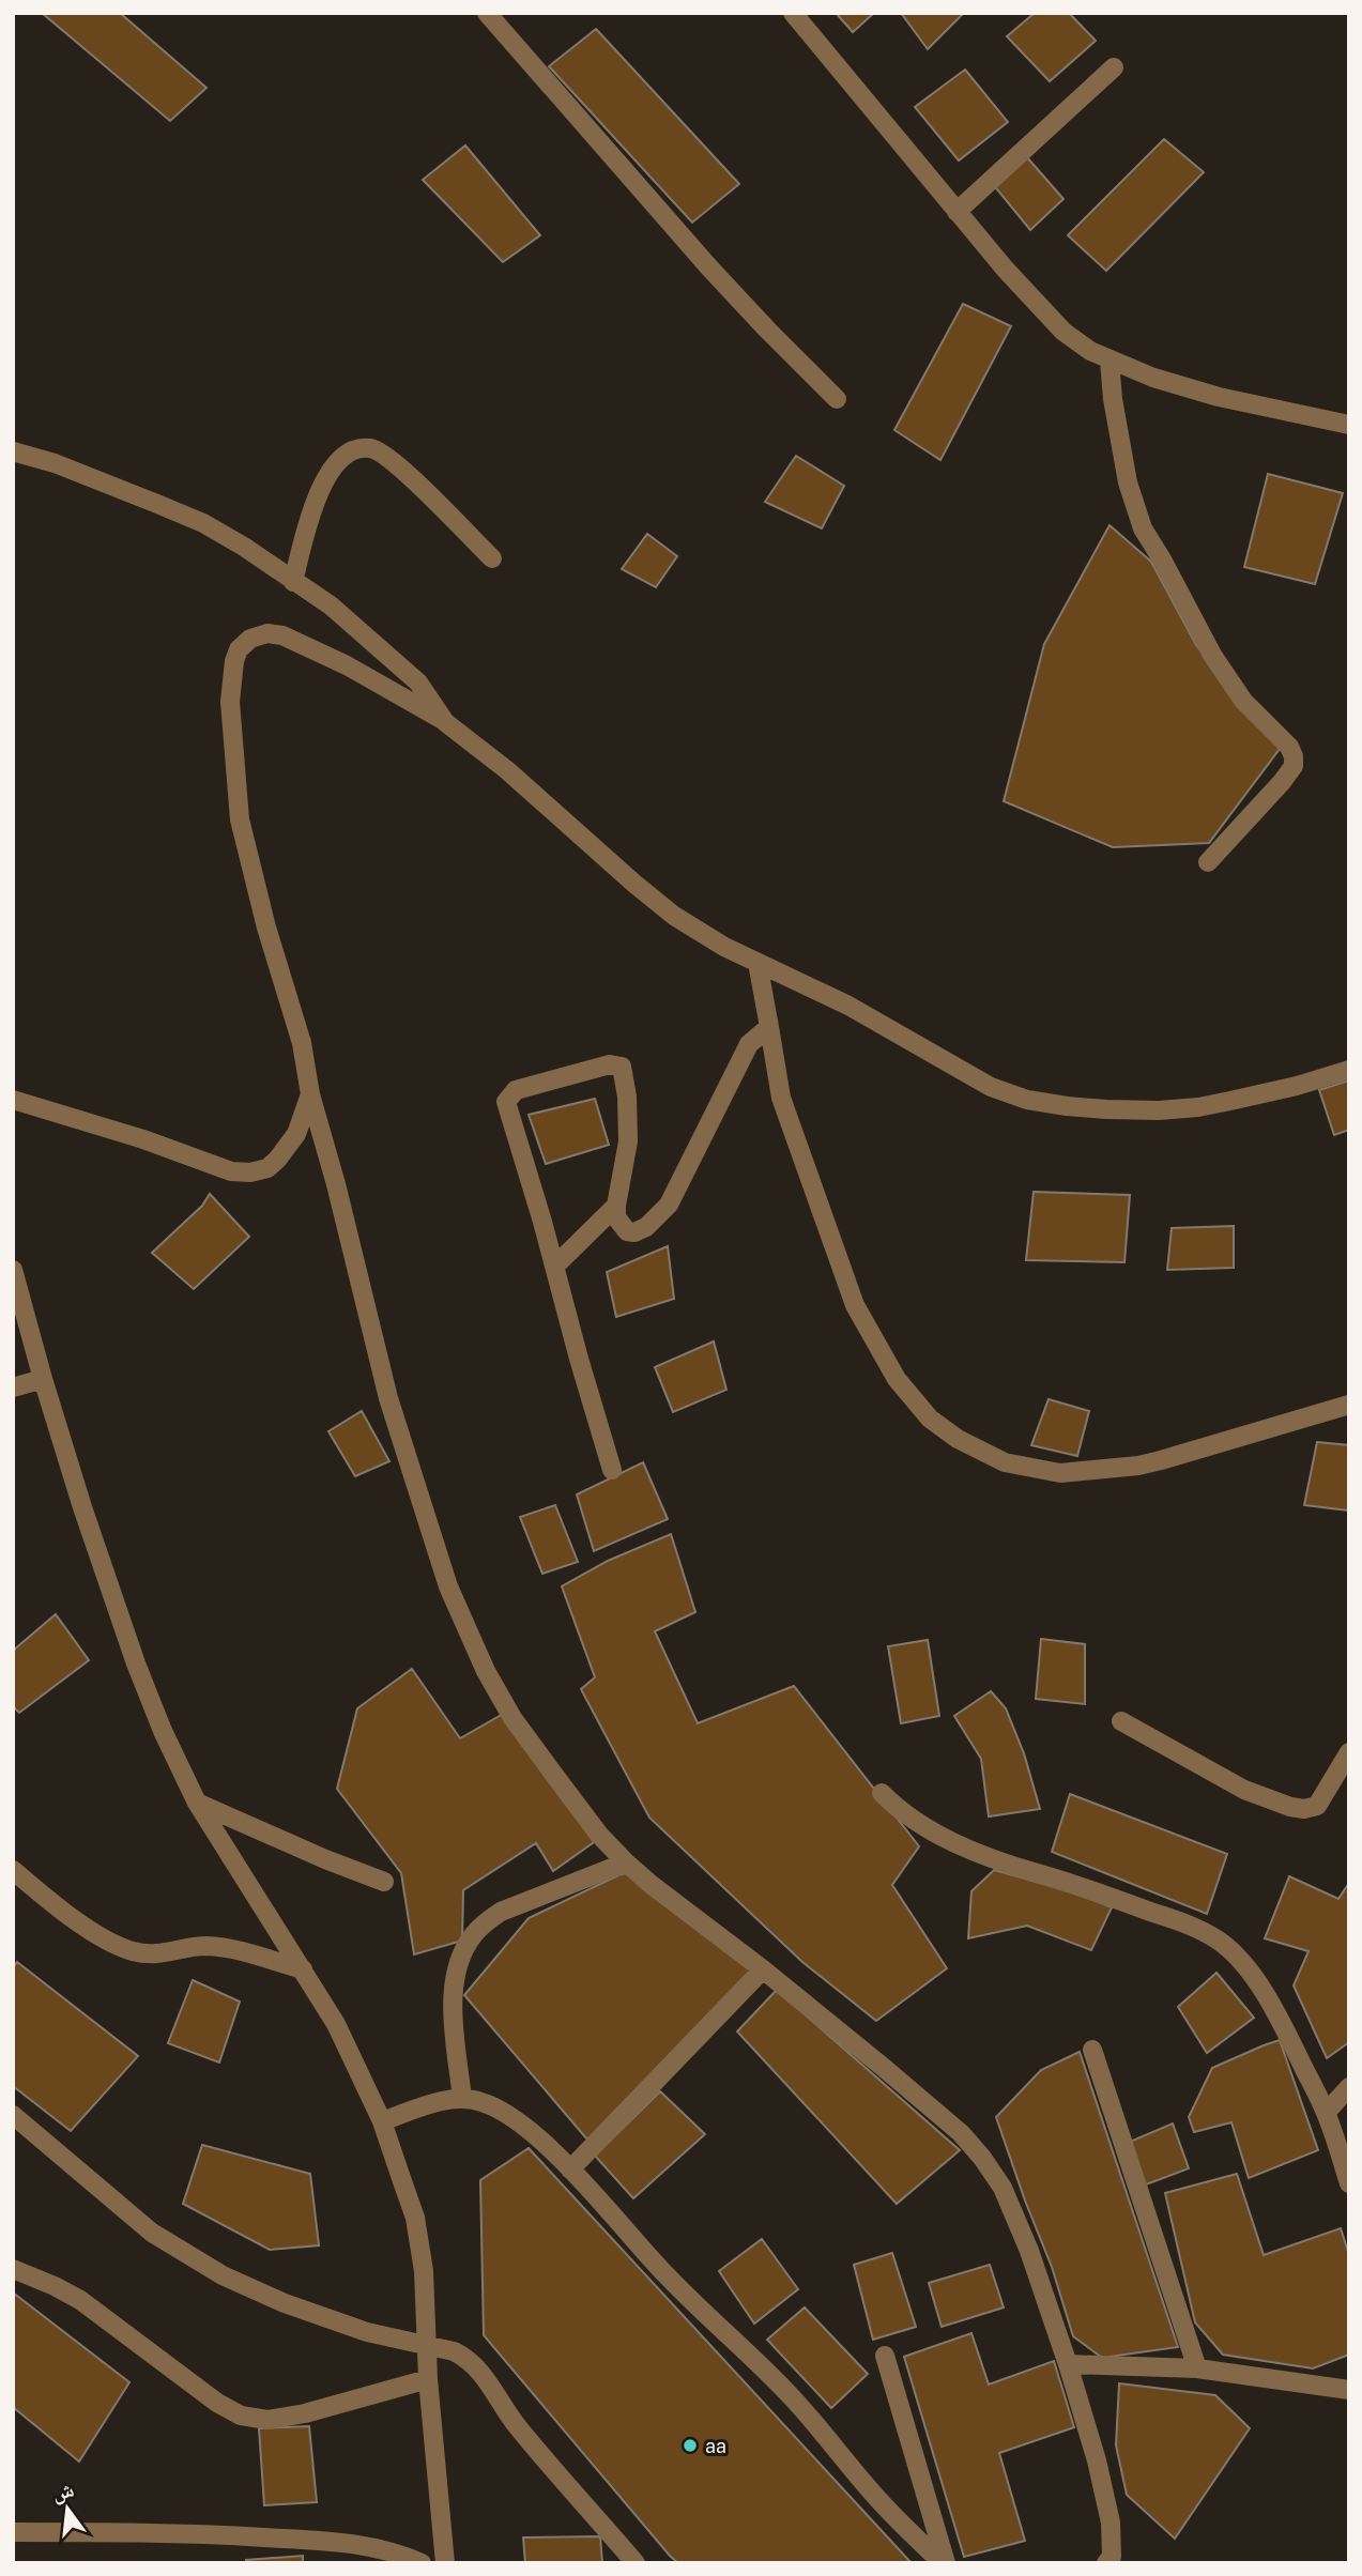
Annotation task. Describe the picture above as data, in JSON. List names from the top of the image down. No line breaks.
{"places":["aa"],"north":"top"}
